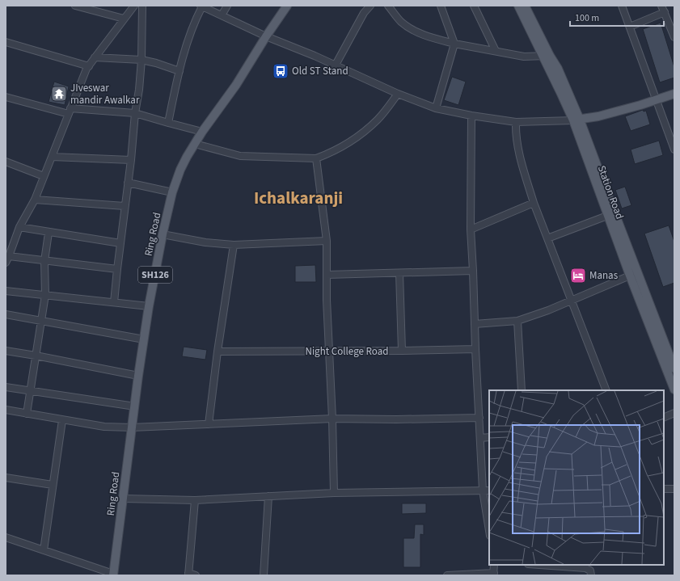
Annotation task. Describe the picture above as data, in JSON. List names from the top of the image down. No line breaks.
{"streets":{"main road":["Station Road","Ring Road","SH126"],"street":["Night College Road"]},"districts":["Ichalkaranji"],"places":{"bus stop":["Old ST Stand"],"temple":["JIveswar mandir Awalkar"],"hotel":["Manas"]},"scale_bar":"100 m"}
